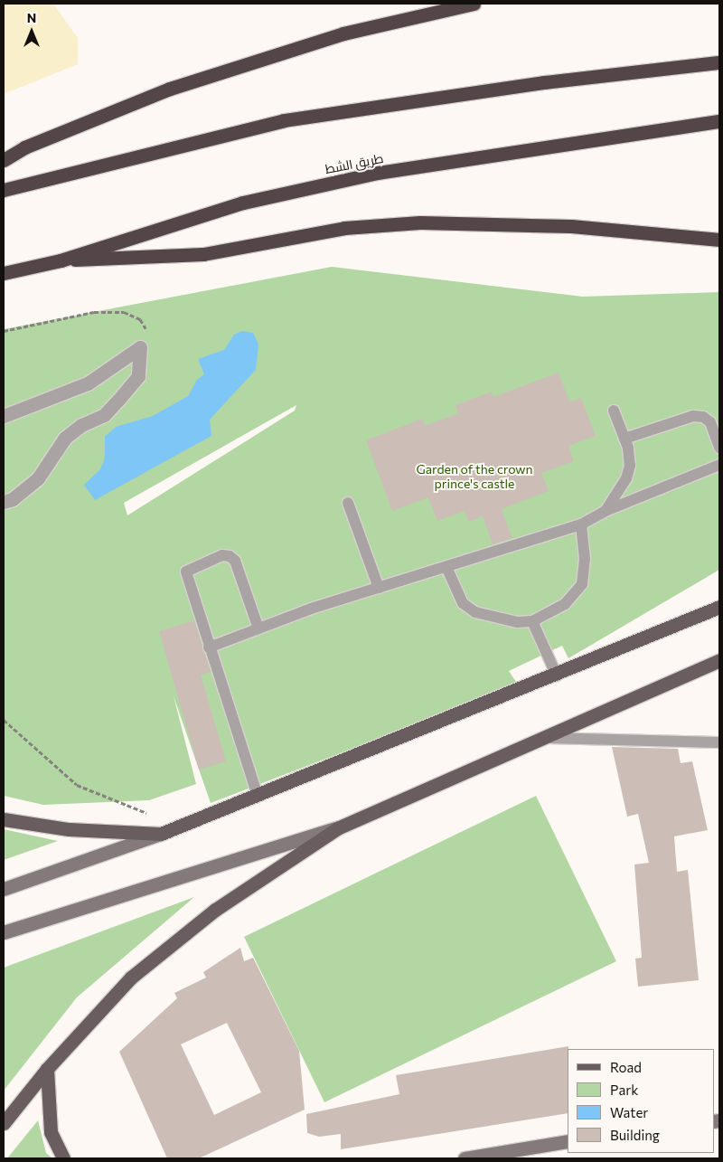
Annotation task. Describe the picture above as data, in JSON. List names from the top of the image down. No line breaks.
{"streets":{"highway":["طريق الشط"]},"parks":["Garden of the crown prince's castle"],"legend":["Road","Park","Water","Building"],"north":"top"}
